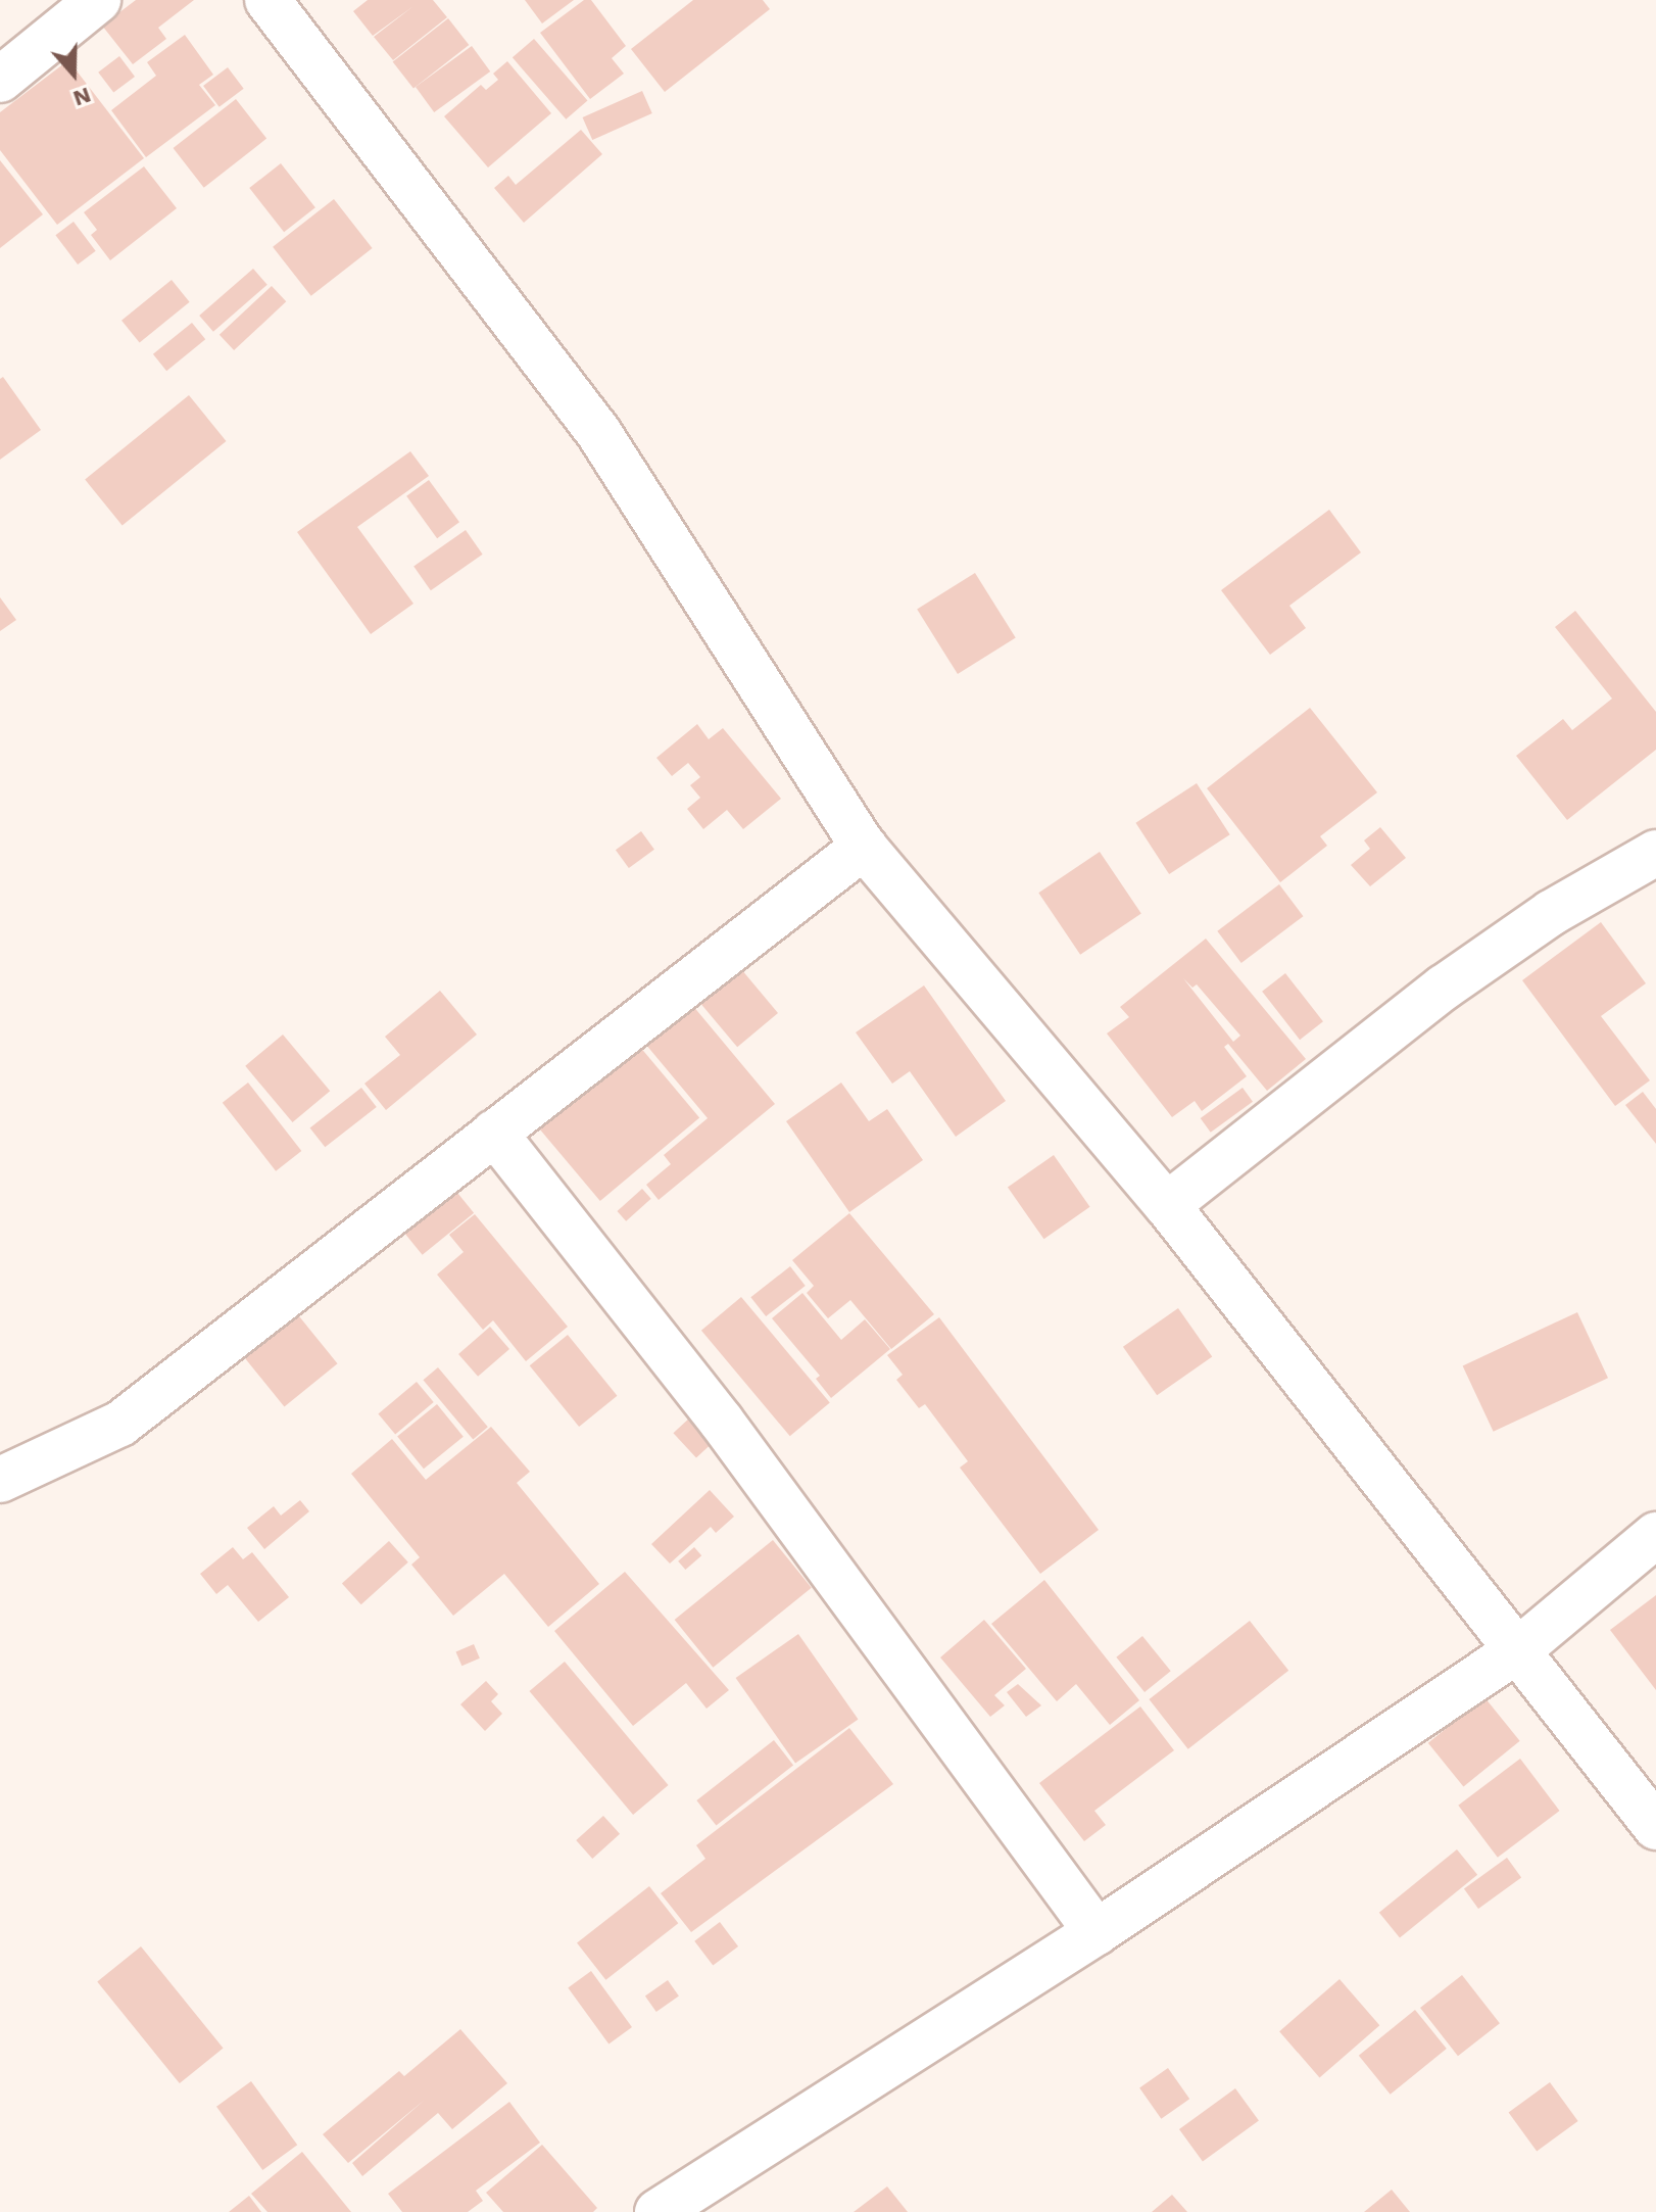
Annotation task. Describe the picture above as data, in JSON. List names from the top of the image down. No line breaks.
{"north":"bottom"}
